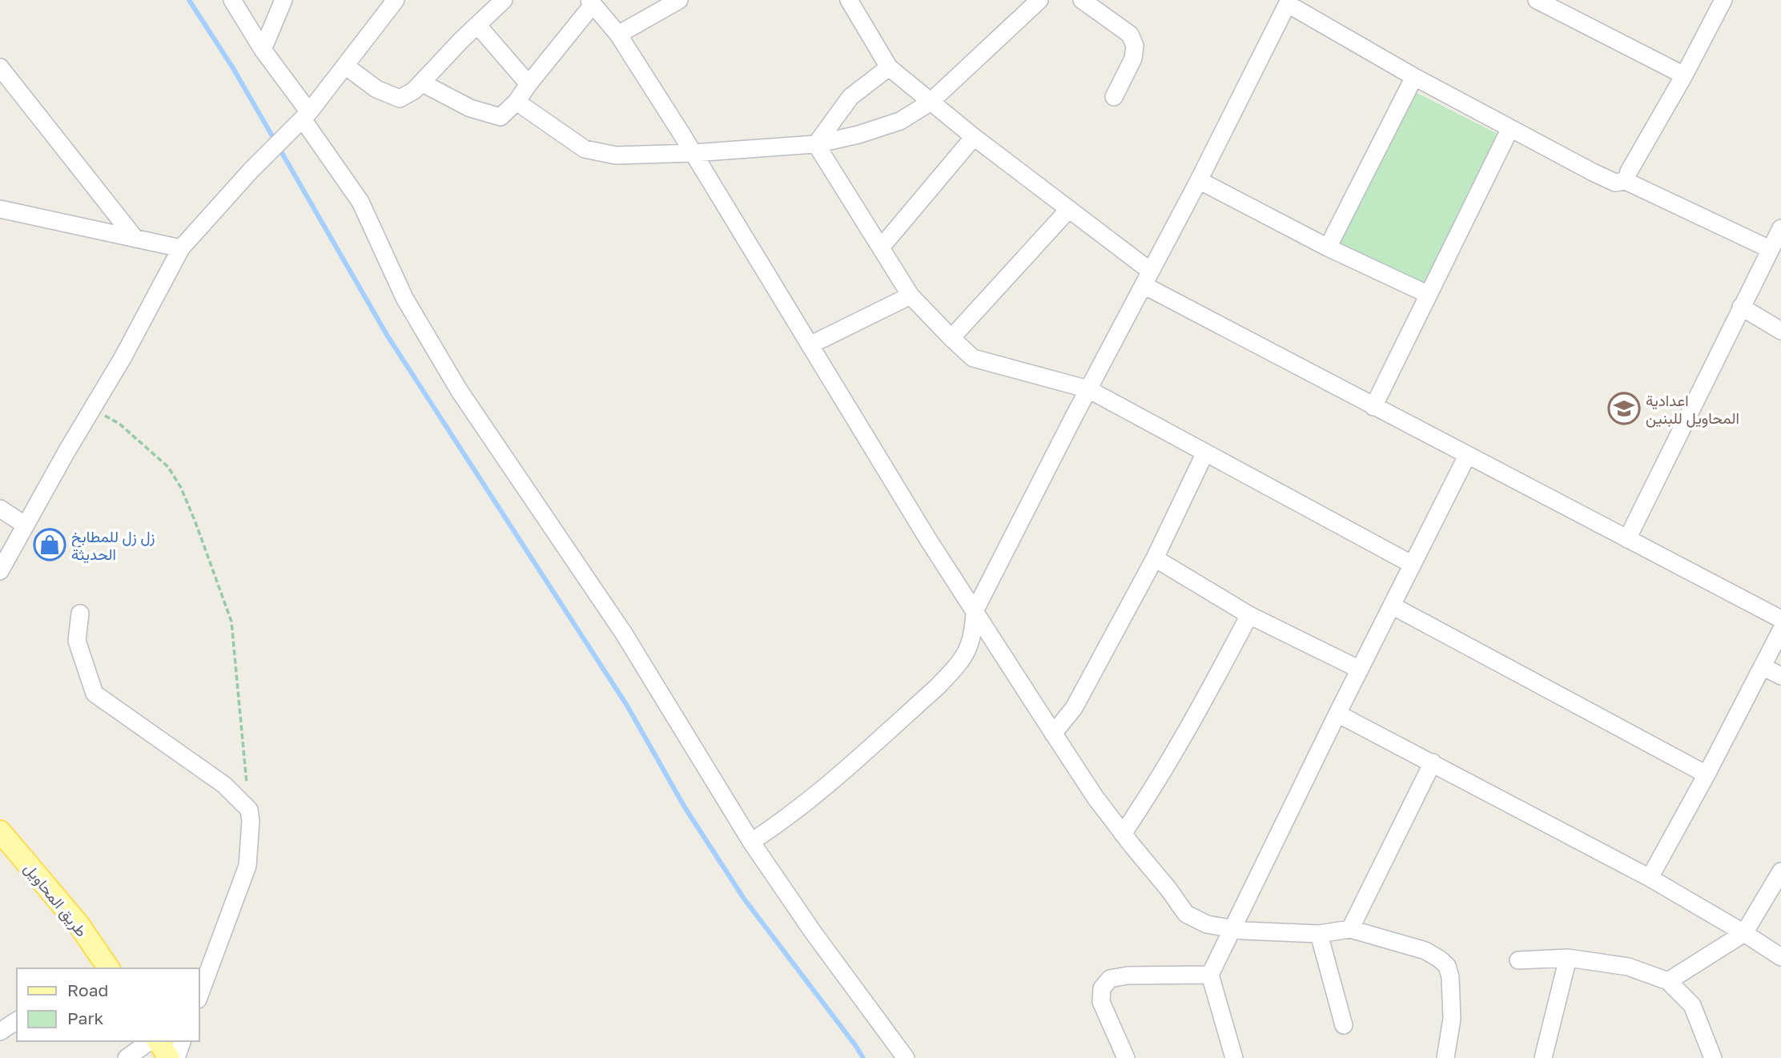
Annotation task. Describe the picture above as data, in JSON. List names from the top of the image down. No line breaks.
{"streets":{"main road":["طريق المحاويل"]},"places":{"school or university":["اعدادية المحاويل للبنين"],"shop":["زل زل للمطابخ الحديثة"]},"legend":["Road","Park"]}
